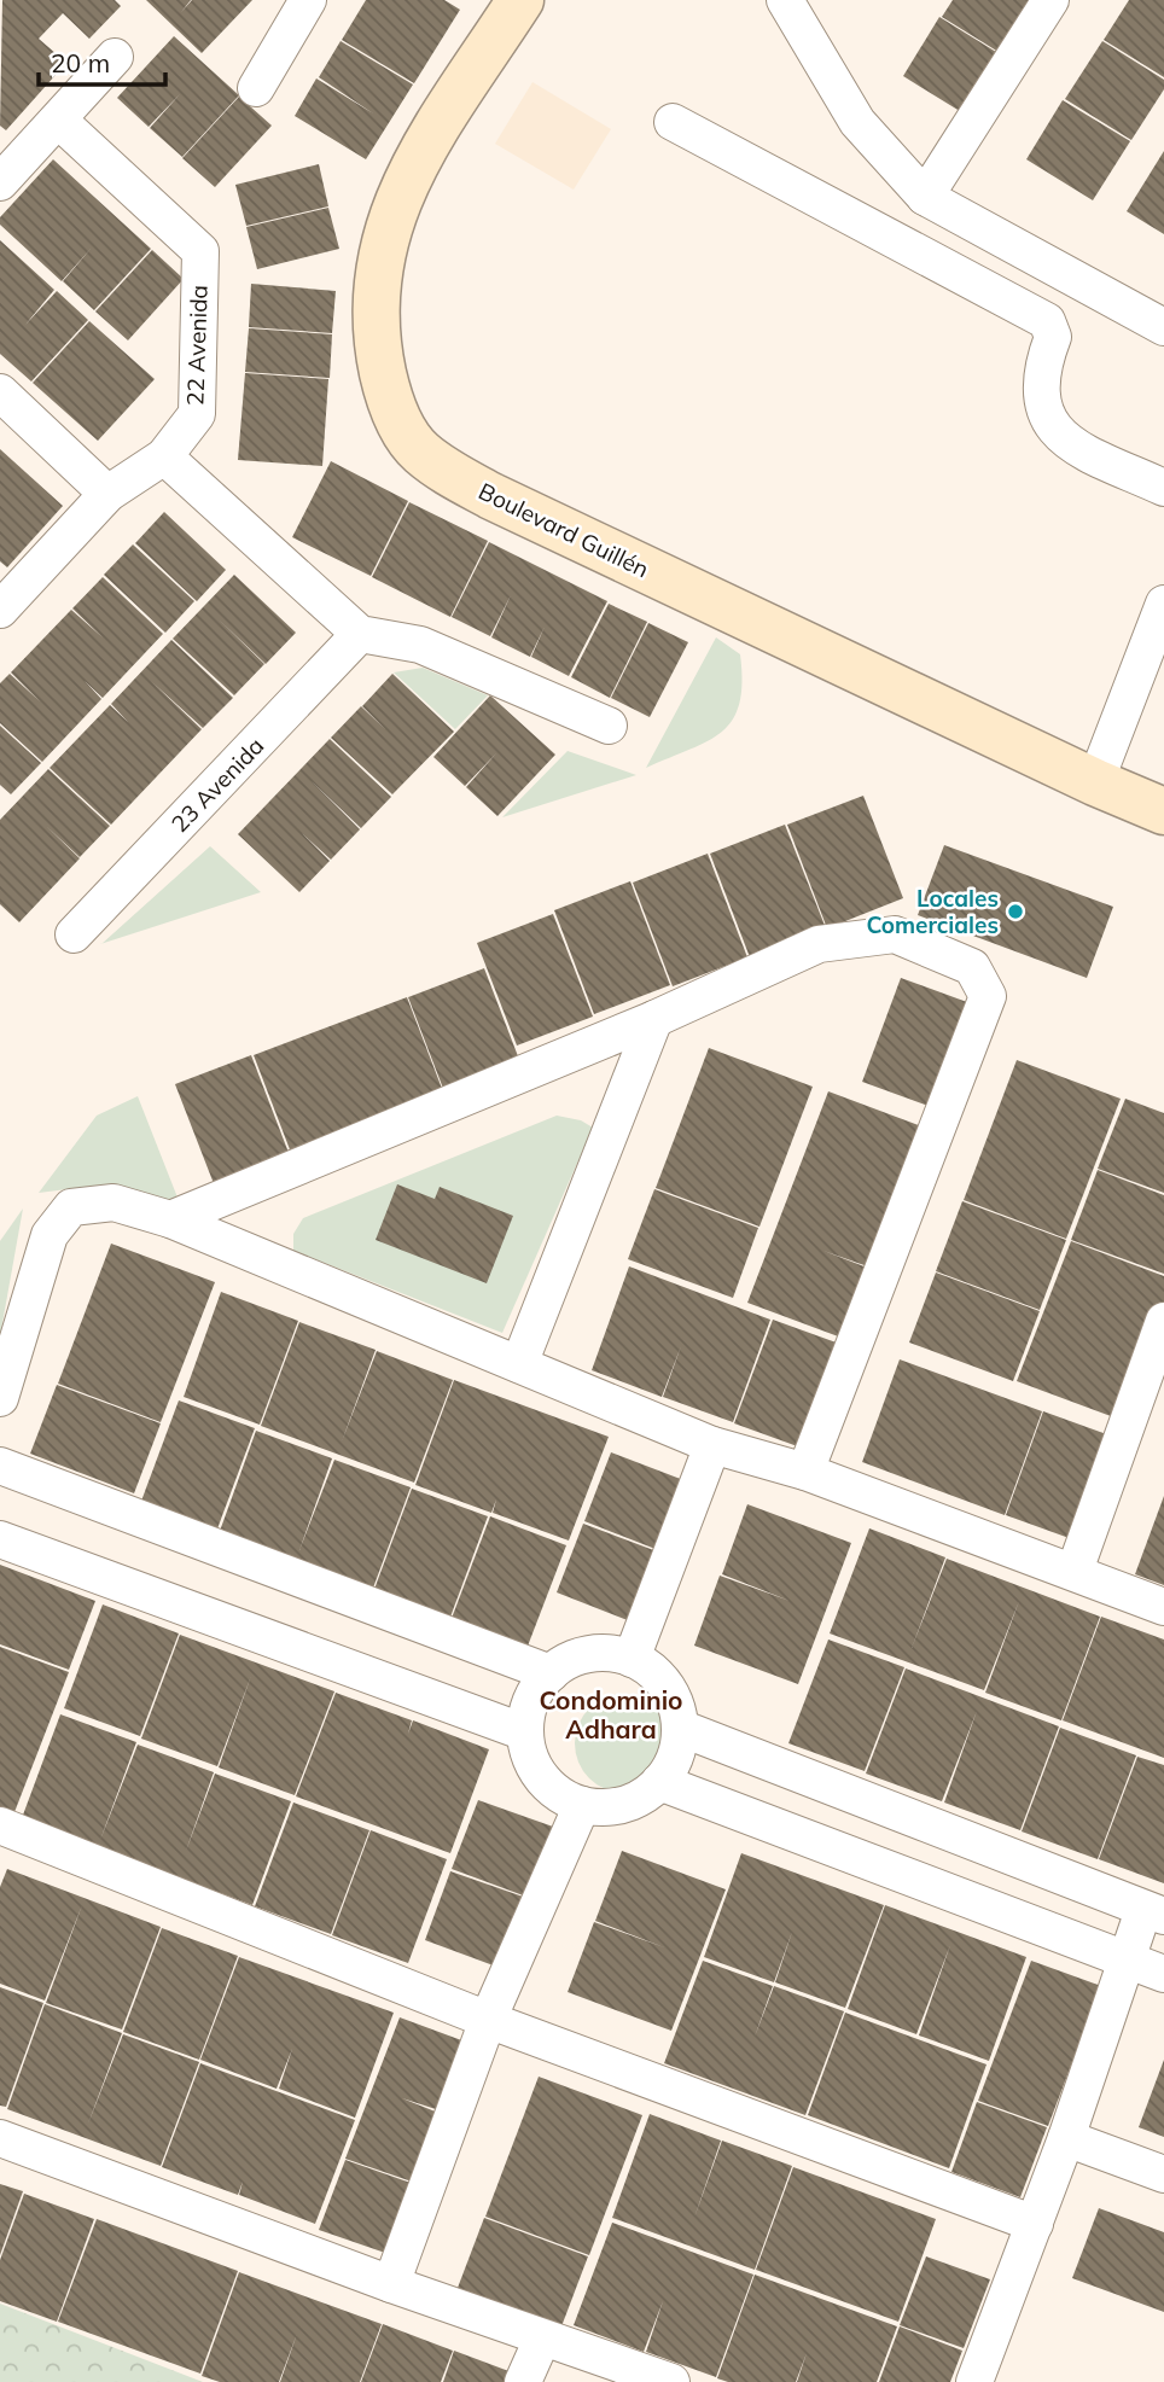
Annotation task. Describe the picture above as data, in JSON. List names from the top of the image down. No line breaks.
{"streets":{"main road":["Boulevard Guillén"],"street":["22 Avenida","23 Avenida"]},"districts":["Condominio Adhara"],"places":["Locales Comerciales"],"scale_bar":"20 m"}
